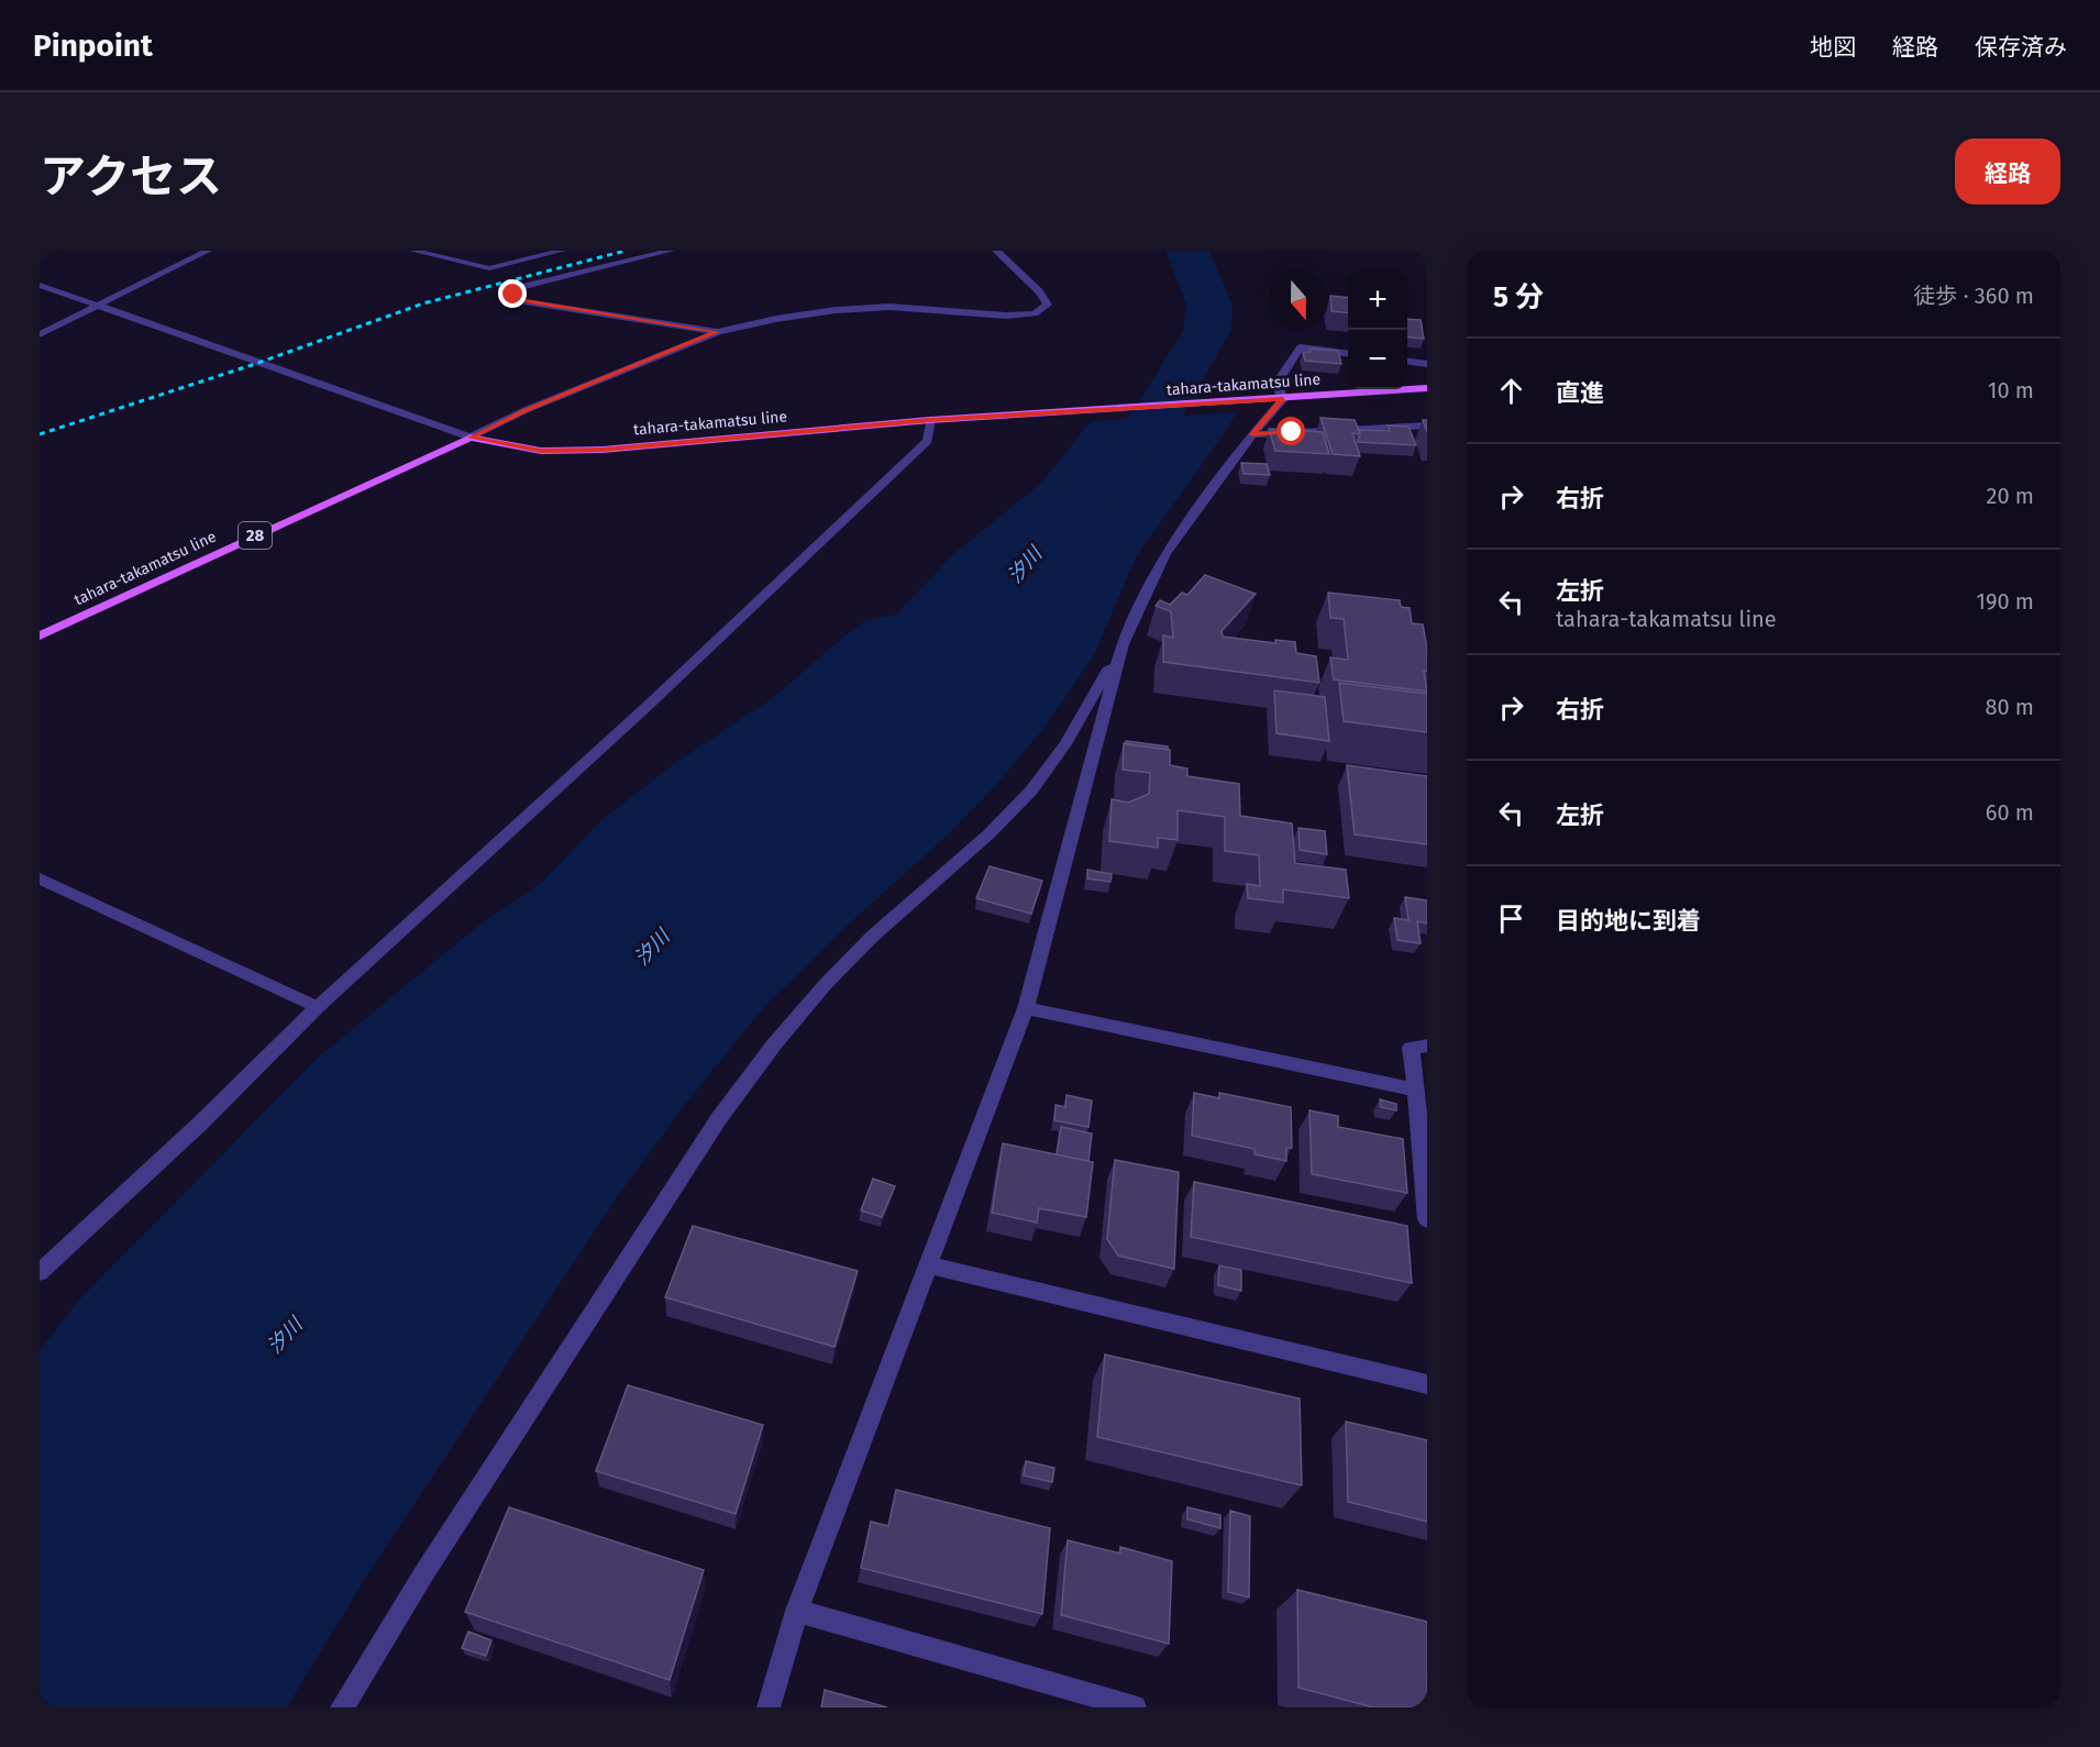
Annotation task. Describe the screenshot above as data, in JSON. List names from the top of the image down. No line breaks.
{"streets":{"main road":["tahara-takamatsu line","28"]},"water":["汐川"],"north":"bottom","page":{"header":"Pinpoint","nav":["地図","経路","保存済み"],"title":"アクセス","buttons":"経路","heading":["5 分","徒歩 · 360 m"],"map_buttons":["+","−"],"list":[["直進","10 m"],["右折","20 m"],["左折","tahara-takamatsu line","190 m"],["右折","80 m"],["左折","60 m"],"目的地に到着"]}}
